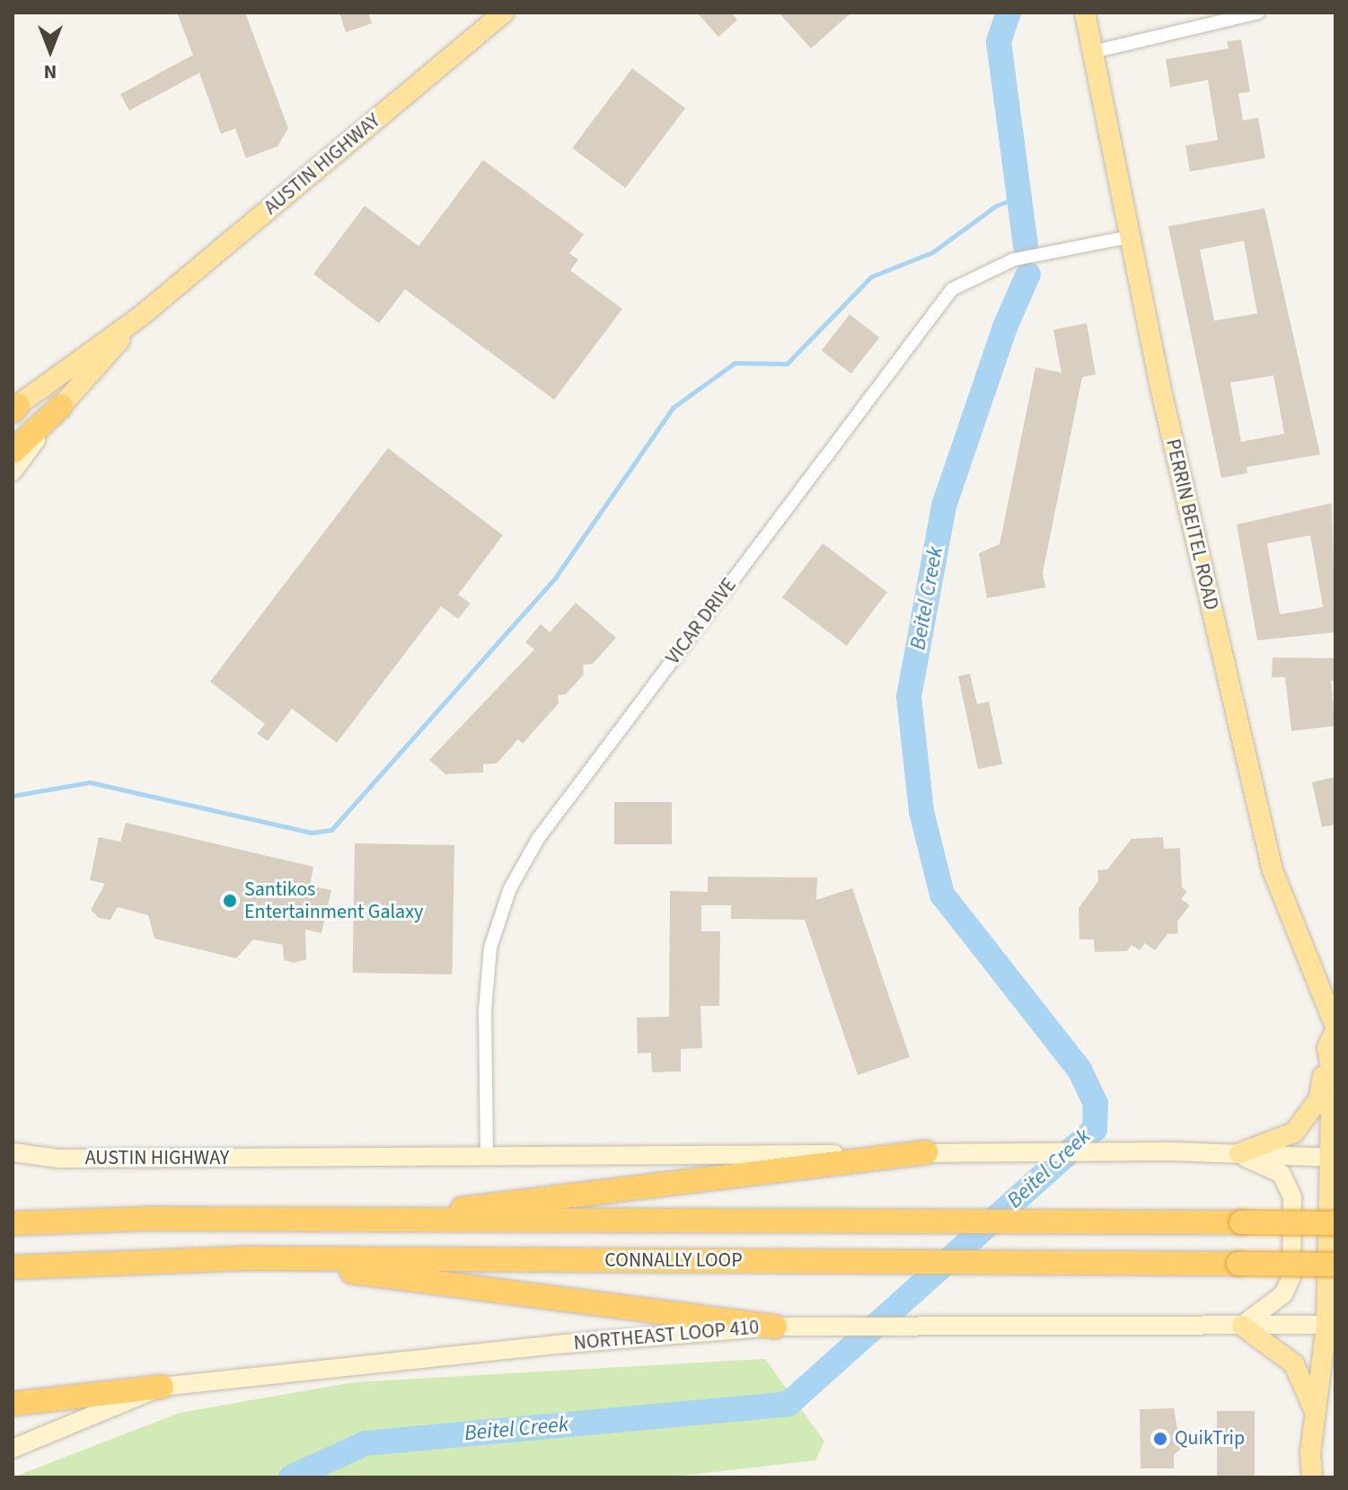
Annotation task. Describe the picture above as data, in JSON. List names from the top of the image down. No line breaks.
{"streets":{"highway":["CONNALLY LOOP"],"main road":["AUSTIN HIGHWAY","PERRIN BEITEL ROAD","NORTHEAST LOOP 410"],"street":["VICAR DRIVE"]},"crossings":[["AUSTIN HIGHWAY","VICAR DRIVE"],["PERRIN BEITEL ROAD","VICAR DRIVE"],["PERRIN BEITEL ROAD","NORTHEAST LOOP 410"]],"water":["Beitel Creek"],"places":["Santikos Entertainment Galaxy","QuikTrip"],"north":"bottom"}
